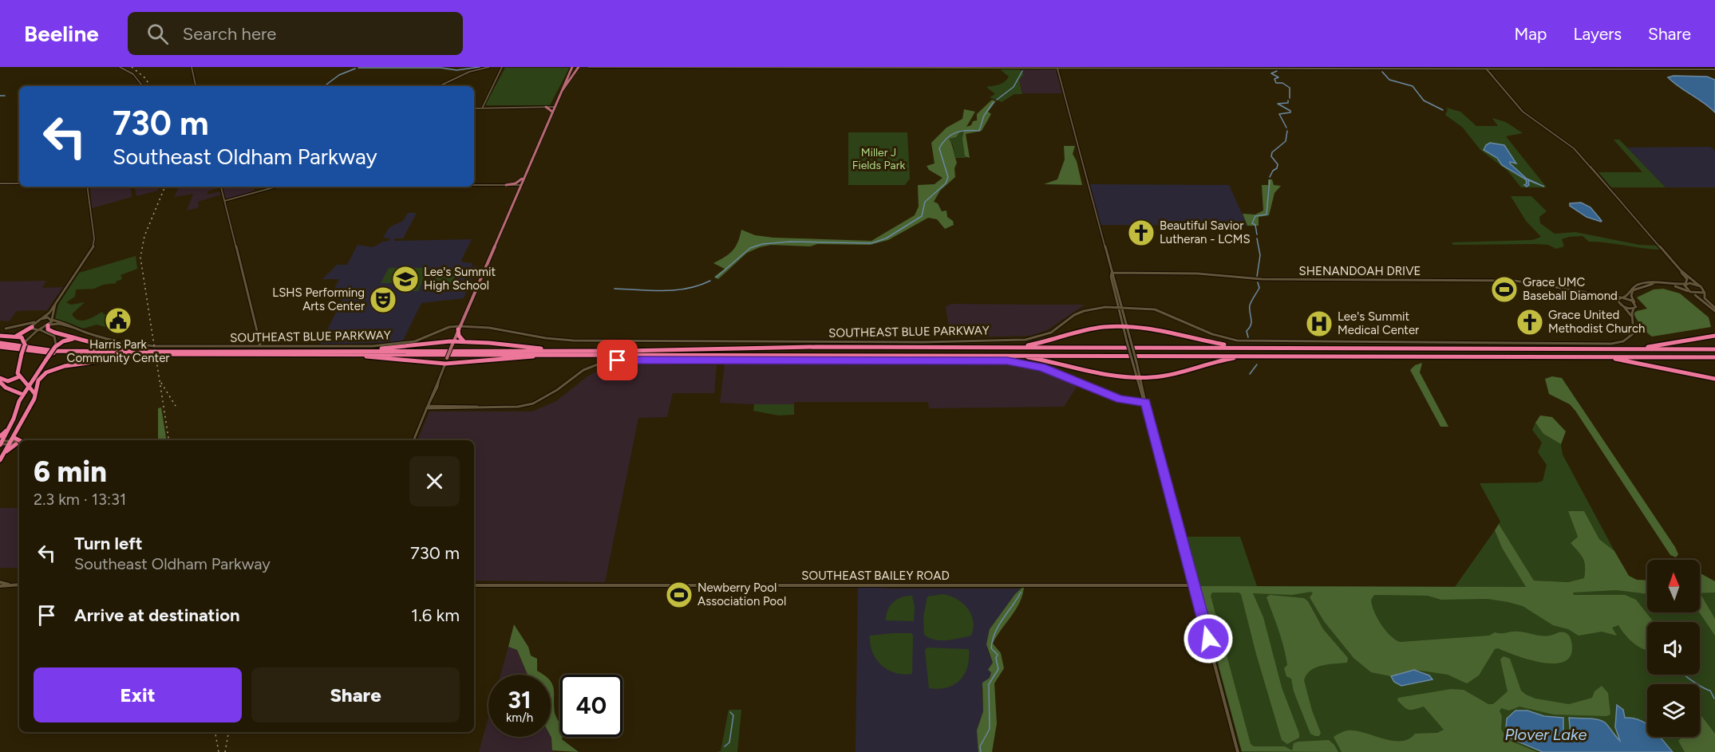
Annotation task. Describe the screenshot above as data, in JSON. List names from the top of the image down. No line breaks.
{"streets":{"street":["SHENANDOAH DRIVE","SOUTHEAST BLUE PARKWAY","SOUTHEAST BAILEY ROAD"]},"crossings":[["SHENANDOAH DRIVE","SOUTHEAST BLUE PARKWAY"]],"water":["Plover Lake"],"parks":["Miller J Fields Park"],"places":{"church":["Beautiful Savior Lutheran - LCMS","Grace United Methodist Church"],"school or university":["Lee's Summit High School"],"sports":["Grace UMC Baseball Diamond","Newberry Pool Association Pool"],"theatre":["LSHS Performing Arts Center"],"public building":["Harris Park Community Center"],"hospital":["Lee's Summit Medical Center"]},"north":"top","page":{"header":"Beeline","search":"Search here","nav":["Map","Layers","Share"],"turn":["730 m","Southeast Oldham Parkway"],"heading":["6 min","2.3 km · 13:31"],"list":[{"name":"Turn left","note":"Southeast Oldham Parkway","value":"730 m"},{"name":"Arrive at destination","value":"1.6 km"}],"buttons":["Exit","Share"],"speed":"31 km/h","limit":"40"}}
